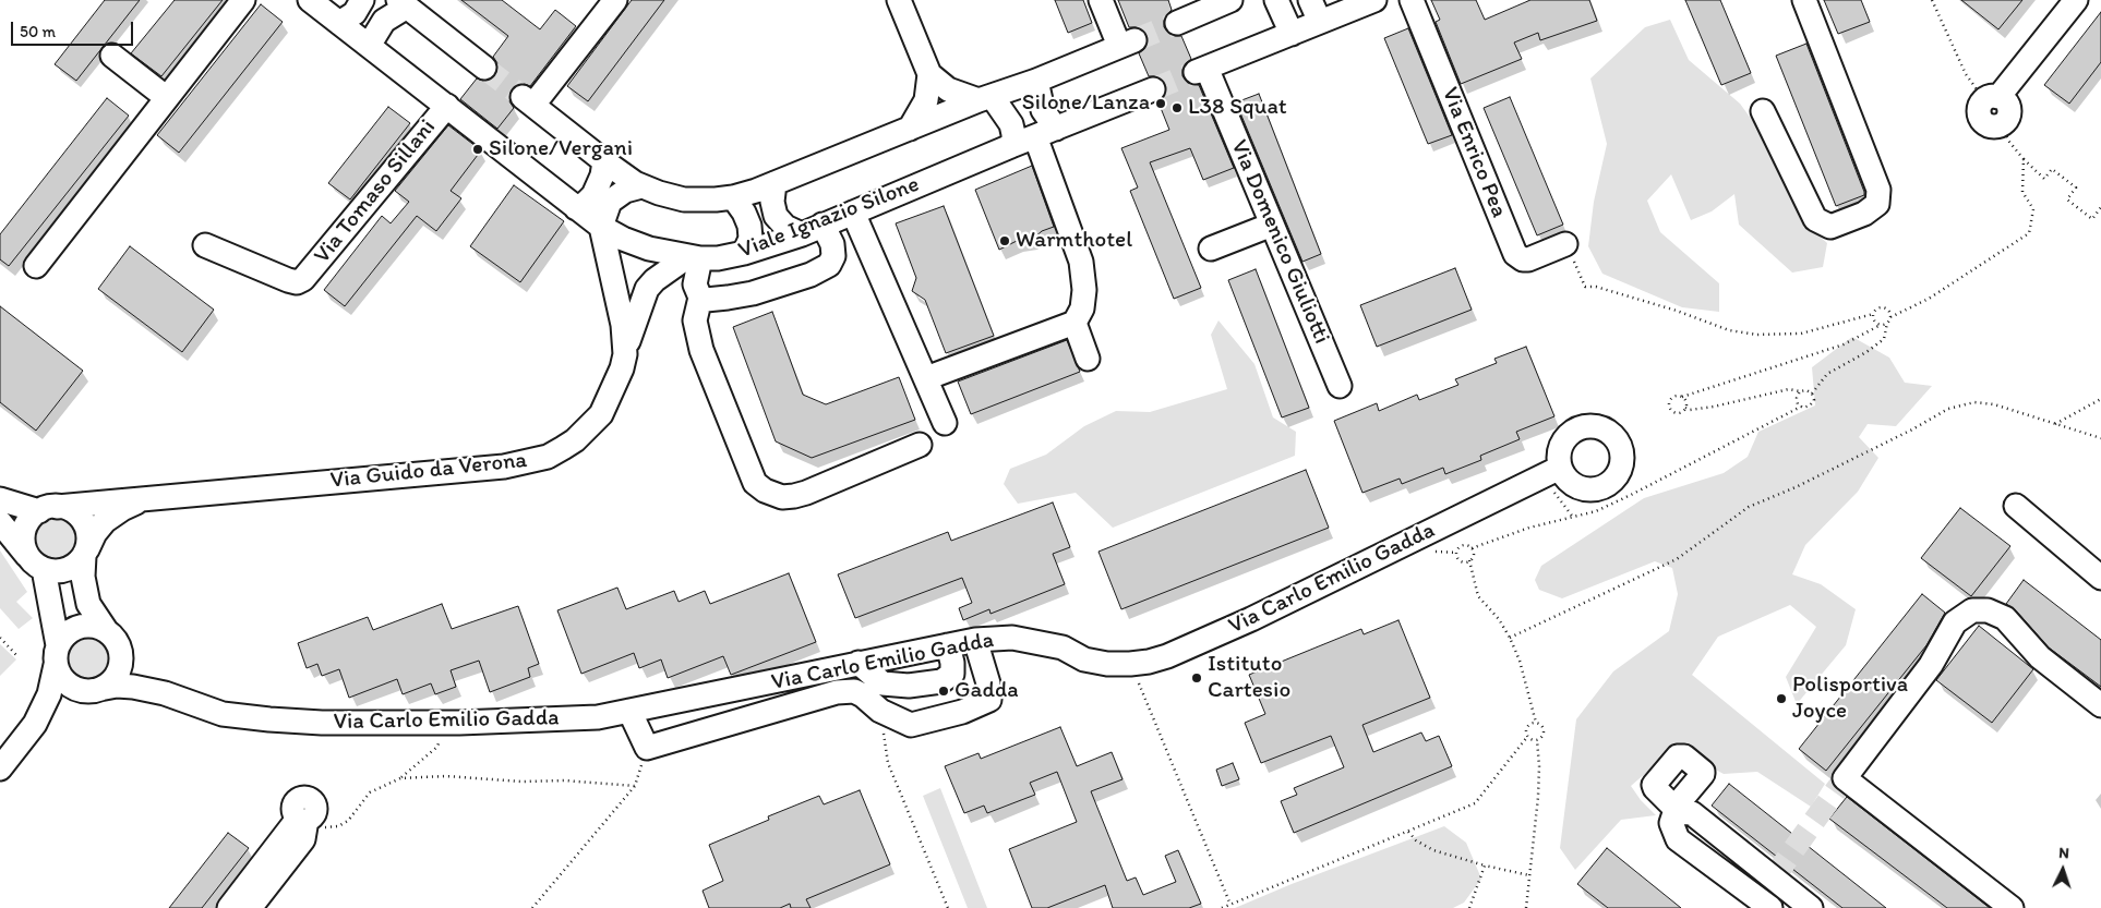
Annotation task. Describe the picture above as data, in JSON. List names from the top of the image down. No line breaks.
{"streets":{"street":["Via Enrico Pea","Via Tomaso Sillani","Viale Ignazio Silone","Via Domenico Giuliotti","Via Guido da Verona","Via Carlo Emilio Gadda"]},"crossings":[["Via Tomaso Sillani","Viale Ignazio Silone"],["Viale Ignazio Silone","Via Guido da Verona"],["Via Guido da Verona","Via Carlo Emilio Gadda"]],"places":["Silone/Lanza","L38 Squat","Silone/Vergani","Warmthotel","Istituto Cartesio","Gadda","Polisportiva Joyce"],"scale_bar":"50 m","north":"top"}
